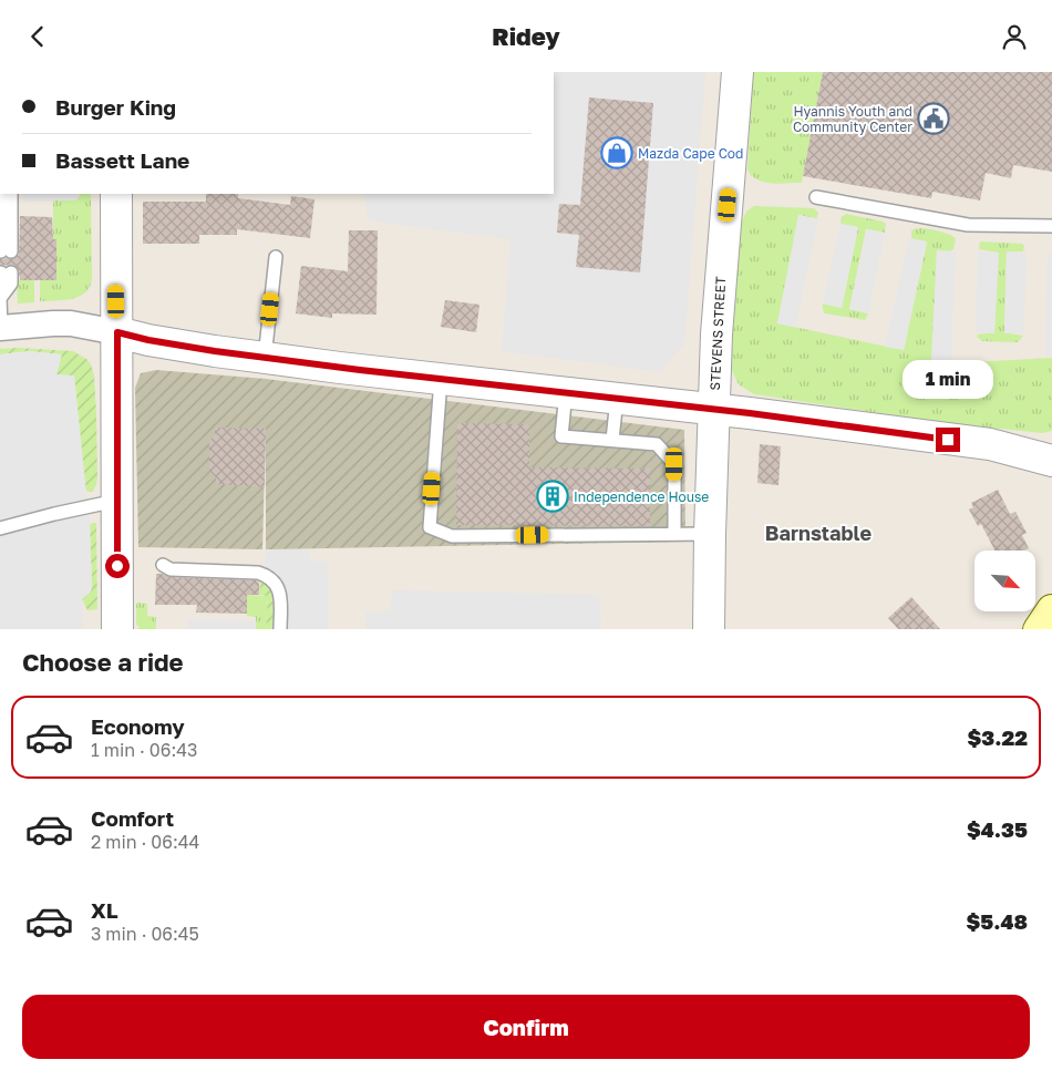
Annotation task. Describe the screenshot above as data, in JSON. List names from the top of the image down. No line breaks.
{"streets":{"street":["STEVENS STREET"]},"districts":["Barnstable"],"places":{"public building":["Hyannis Youth and Community Center"],"shop":["Mazda Cape Cod"],"building":["Independence House"]},"north":"bottom right","page":{"header":"Ridey","banner":["Burger King","Bassett Lane"],"bubble":"1 min","heading":"Choose a ride","list":[{"name":"Economy","note":"1 min · 06:43","value":"$3.22"},{"name":"Comfort","note":"2 min · 06:44","value":"$4.35"},{"name":"XL","note":"3 min · 06:45","value":"$5.48"}],"buttons":"Confirm"}}
